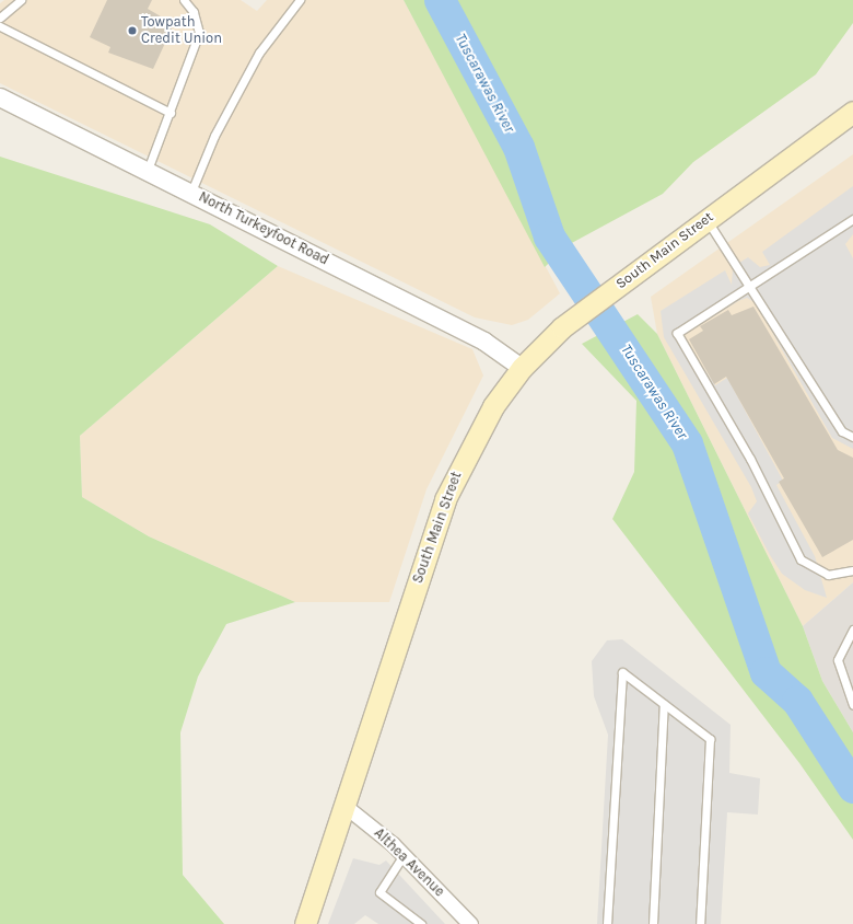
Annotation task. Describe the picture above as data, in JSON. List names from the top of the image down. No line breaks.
{"streets":{"main road":["South Main Street"],"street":["North Turkeyfoot Road","Althea Avenue"]},"crossings":[["North Turkeyfoot Road","South Main Street"],["South Main Street","Althea Avenue"]],"water":["Tuscarawas River"],"places":["Towpath Credit Union"]}
